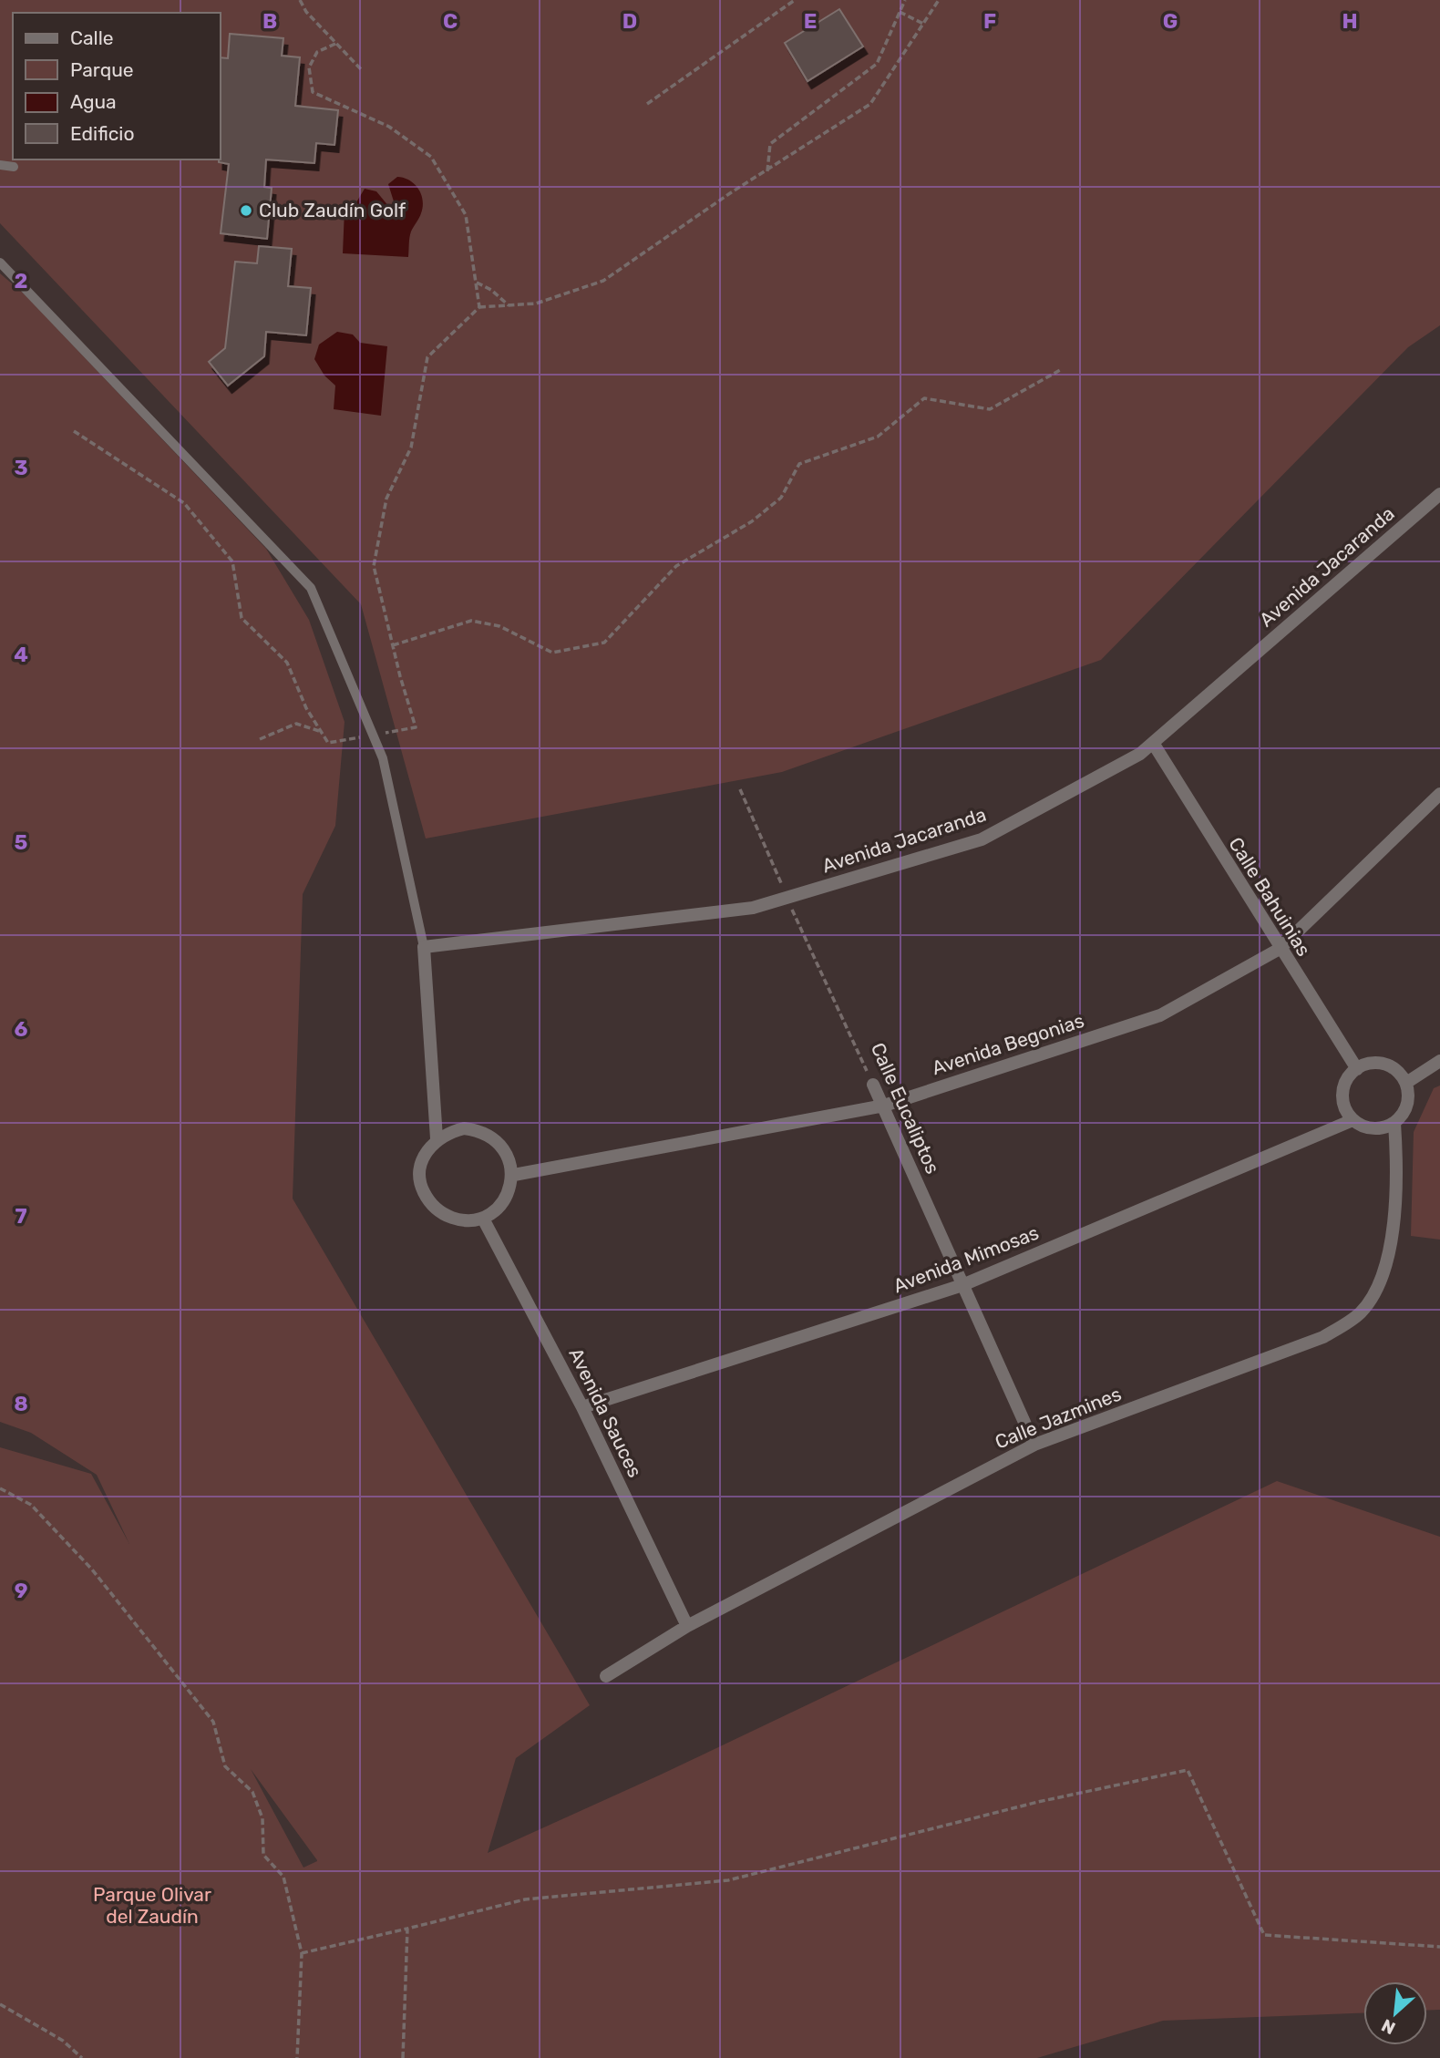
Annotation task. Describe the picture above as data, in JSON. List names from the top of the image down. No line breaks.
{"streets":{"street":["Avenida Jacaranda","Calle Bahuinias","Avenida Begonias","Calle Eucaliptos","Avenida Mimosas","Avenida Sauces","Calle Jazmines"]},"crossings":[["Avenida Jacaranda","Calle Bahuinias"],["Avenida Jacaranda","Calle Eucaliptos"],["Calle Bahuinias","Avenida Begonias"],["Calle Bahuinias","Avenida Mimosas"],["Calle Bahuinias","Calle Jazmines"],["Avenida Begonias","Calle Eucaliptos"],["Avenida Begonias","Avenida Sauces"],["Calle Eucaliptos","Avenida Mimosas"],["Calle Eucaliptos","Calle Jazmines"],["Avenida Mimosas","Avenida Sauces"],["Avenida Mimosas","Calle Jazmines"],["Avenida Sauces","Calle Jazmines"]],"parks":["Parque Olivar del Zaudín"],"places":["Club Zaudín Golf"],"legend":["Calle","Parque","Agua","Edificio"],"north":"bottom left","grid":{"columns":["B","C","D","E","F","G","H"],"rows":["2","3","4","5","6","7","8","9"]}}
